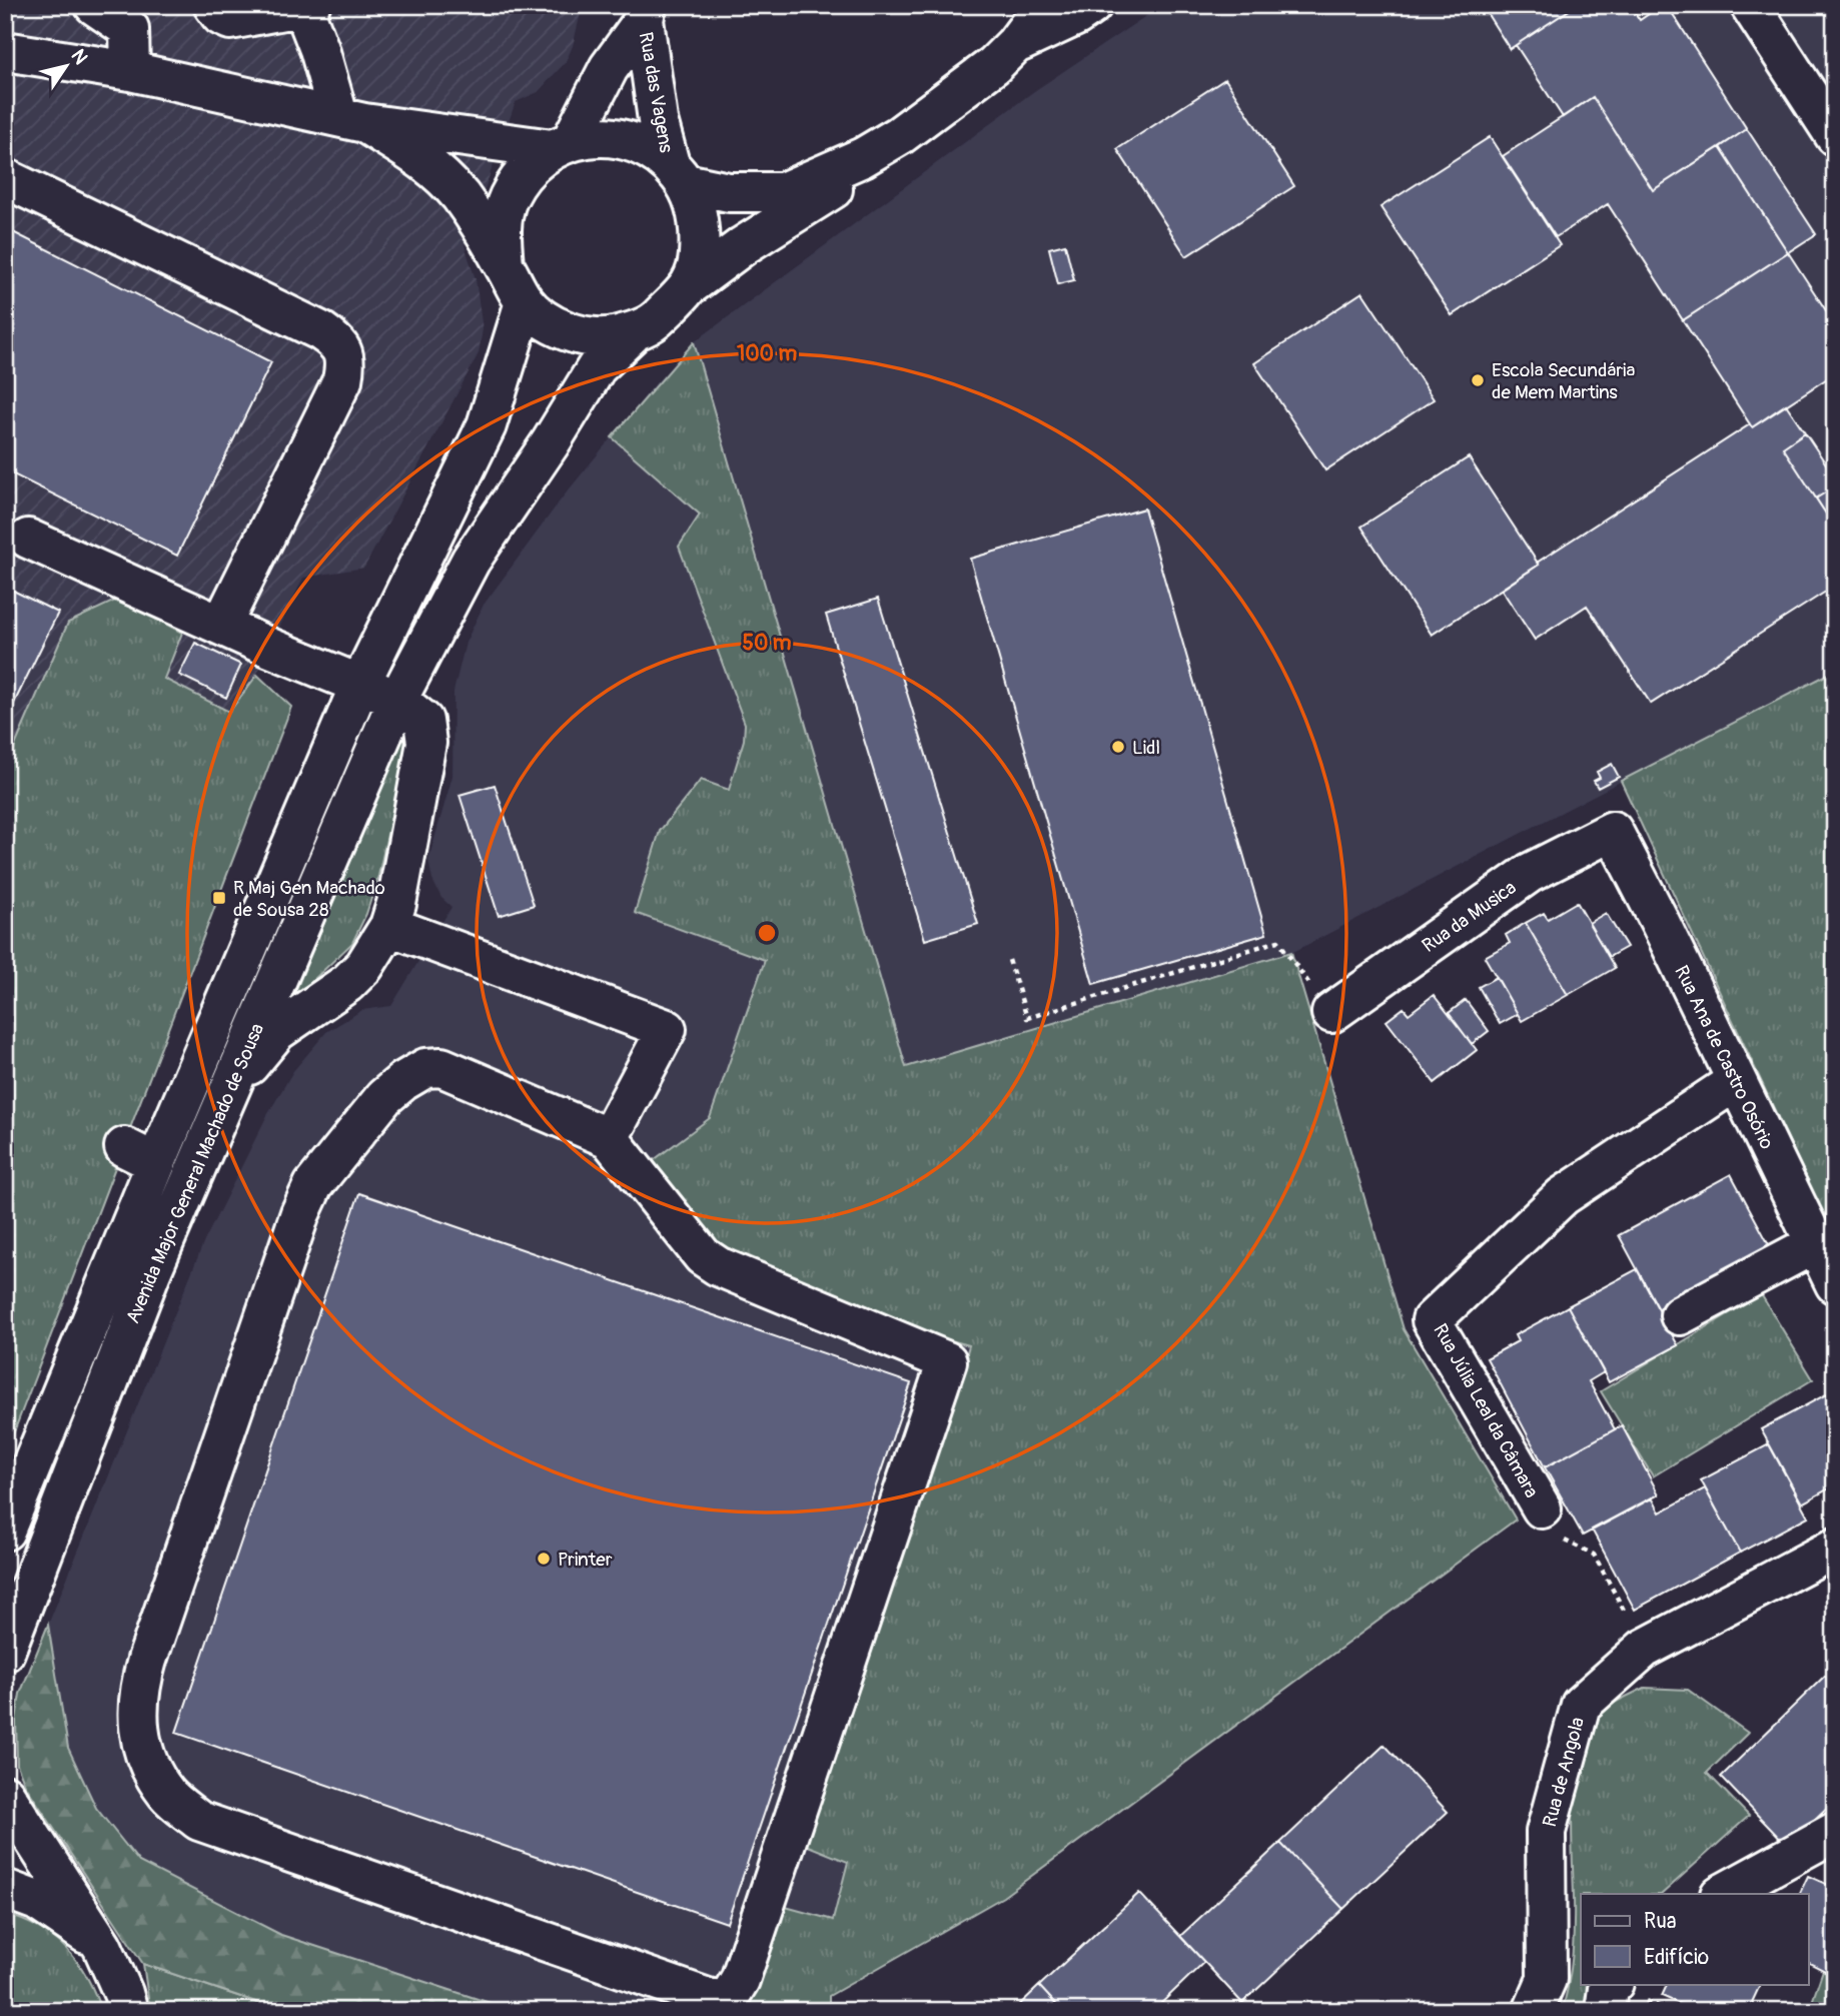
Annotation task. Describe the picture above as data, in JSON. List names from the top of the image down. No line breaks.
{"streets":{"street":["Rua das Vagens","Rua da Musica","Rua Ana de Castro Osório","Avenida Major General Machado de Sousa","Rua Júlia Leal da Câmara","Rua de Angola"]},"crossings":[["Rua das Vagens","Avenida Major General Machado de Sousa"],["Rua da Musica","Rua Ana de Castro Osório"],["Rua Ana de Castro Osório","Rua Júlia Leal da Câmara"]],"places":{"other":["Escola Secundária de Mem Martins","Lidl","Printer"],"transit":["R Maj Gen Machado de Sousa 28"]},"legend":["Rua","Edifício"],"north":"top right","rings":["100 m","50 m"]}
